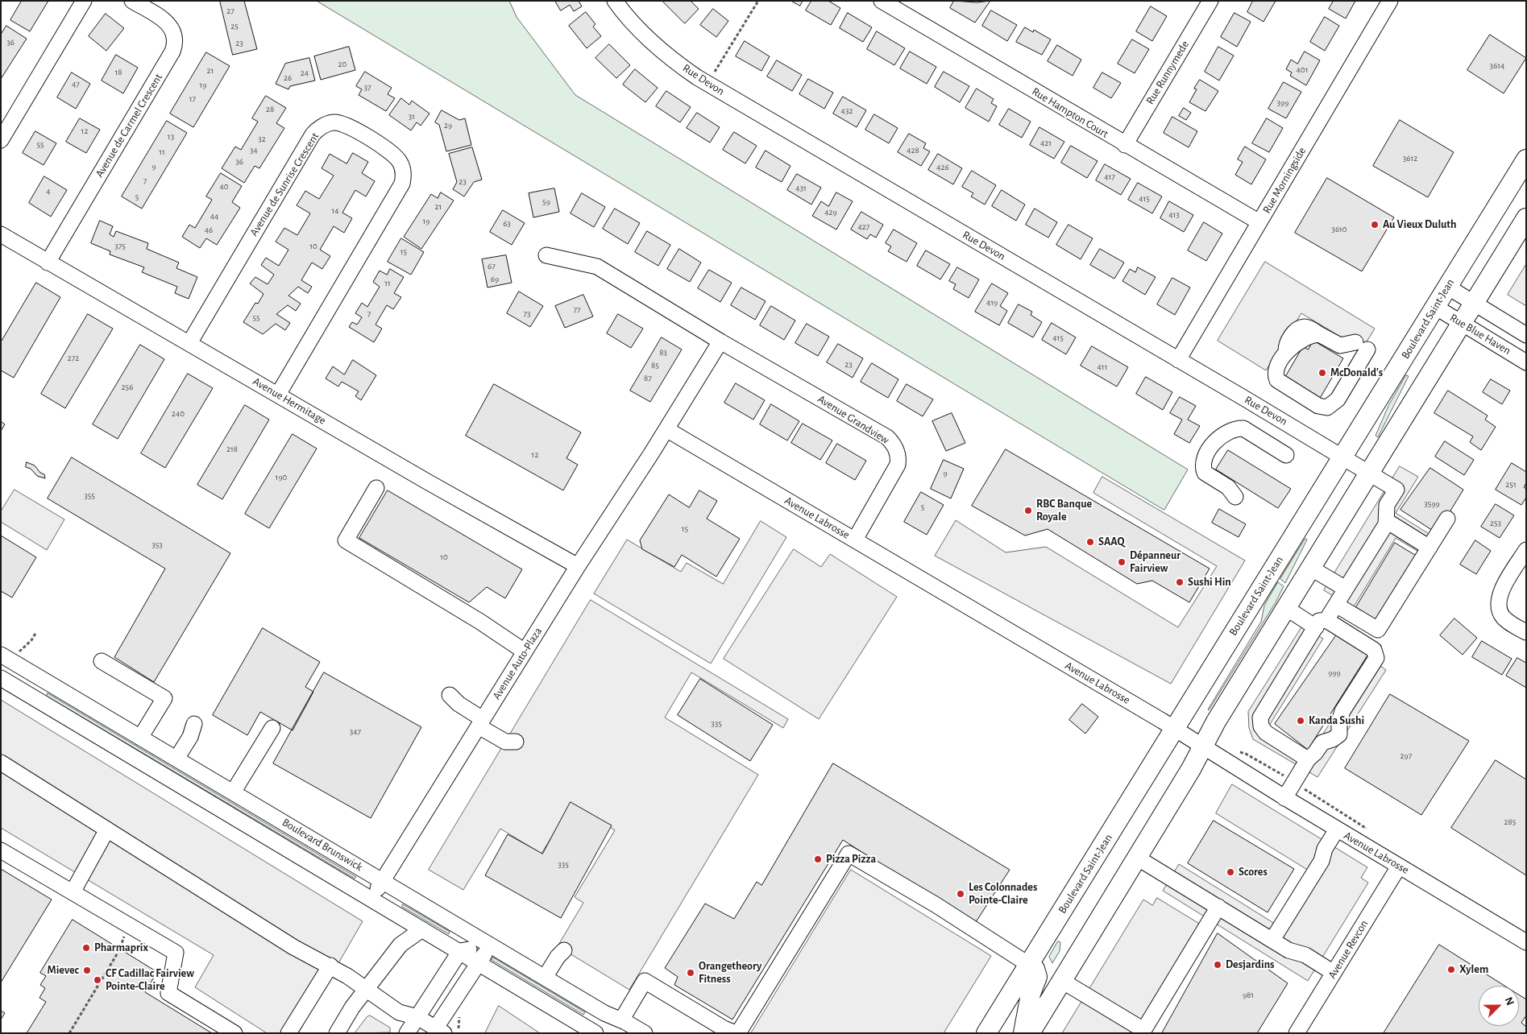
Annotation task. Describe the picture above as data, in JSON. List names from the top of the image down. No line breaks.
{"streets":{"main road":["Boulevard Saint-Jean"],"street":["Rue Runnymede","Rue Devon","Rue Hampton Court","Avenue de Carmel Crescent","Rue Morningside","Avenue de Sunrise Crescent","Rue Blue Haven","Avenue Hermitage","Avenue Grandview","Avenue Labrosse","Avenue Auto-Plaza","Boulevard Brunswick","Avenue Revcon"]},"crossings":[["Rue Runnymede","Rue Hampton Court"],["Rue Devon","Rue Morningside"],["Rue Devon","Boulevard Saint-Jean"],["Rue Hampton Court","Rue Morningside"],["Avenue de Carmel Crescent","Avenue Hermitage"],["Avenue de Sunrise Crescent","Avenue Hermitage"],["Boulevard Saint-Jean","Rue Blue Haven"],["Boulevard Saint-Jean","Avenue Labrosse"],["Avenue Hermitage","Avenue Auto-Plaza"],["Avenue Grandview","Avenue Labrosse"],["Avenue Labrosse","Avenue Auto-Plaza"],["Avenue Labrosse","Avenue Revcon"],["Avenue Auto-Plaza","Boulevard Brunswick"]],"places":["Au Vieux Duluth","McDonald's","RBC Banque Royale","SAAQ","Dépanneur Fairview","Sushi Hin","Kanda Sushi","Pizza Pizza","Scores","Les Colonnades Pointe-Claire","Pharmaprix","Desjardins","Xylem","Mievec","Orangetheory Fitness","CF Cadillac Fairview Pointe-Claire"],"house_numbers":["27","25","36","23","20","3614","401","21","18","24","26","47","19","37","17","399","28","432","31","29","12","13","32","421","55","34","428","11","3612","36","9","426","417","7","23","40","431","4","5","415","59","21","14","429","413","44","19","63","427","3610","46","375","10","15","67","69","11","419","77","7","73","55","415","83","272","23","85","411","87","256","240","218","12","9","190","251","355","3599","5","253","15","353","10","999","335","347","297","285","335","981"],"north":"top right"}
